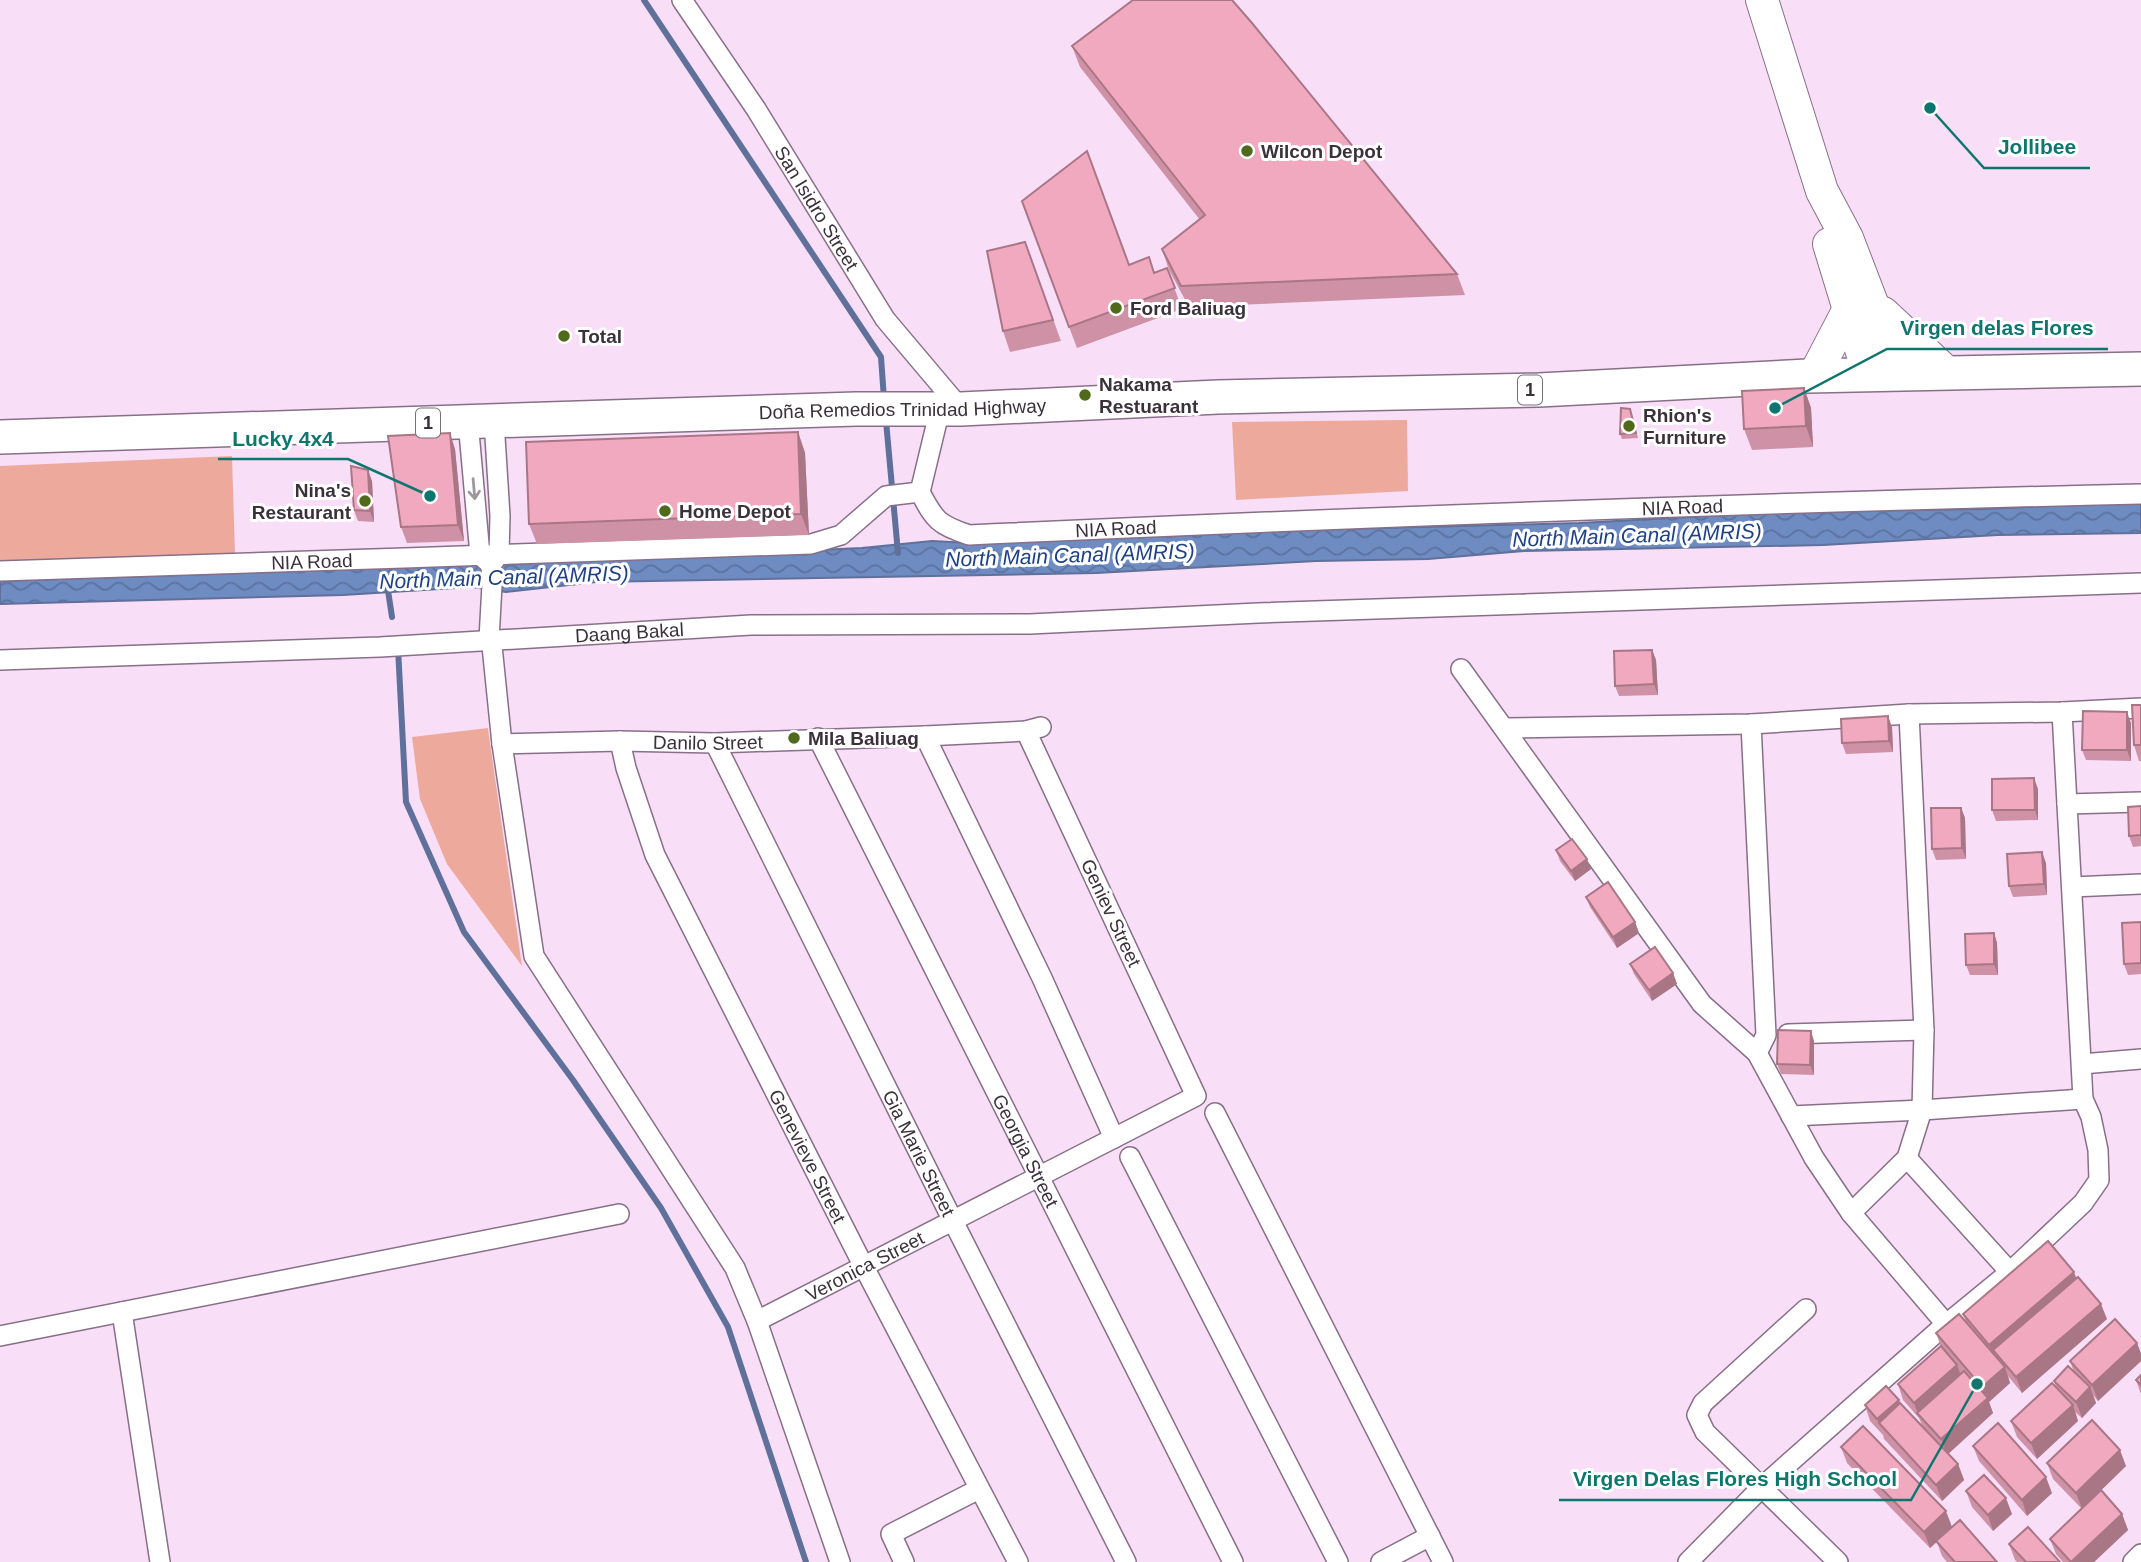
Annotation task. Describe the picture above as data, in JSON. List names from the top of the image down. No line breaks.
{"streets":{"highway":["1","Doña Remedios Trinidad Highway"],"street":["San Isidro Street","NIA Road","Daang Bakal","Danilo Street","Geniev Street","Georgia Street","Gia Marie Street","Genevieve Street","Veronica Street"]},"crossings":[["San Isidro Street","Doña Remedios Trinidad Highway"],["Danilo Street","Geniev Street"],["Danilo Street","Georgia Street"],["Danilo Street","Gia Marie Street"],["Danilo Street","Genevieve Street"],["Geniev Street","Veronica Street"],["Georgia Street","Veronica Street"],["Gia Marie Street","Veronica Street"],["Genevieve Street","Veronica Street"]],"water":["North Main Canal (AMRIS)"],"places":["Jollibee","Wilcon Depot","Ford Baliuag","Total","Nakama Restuarant","Virgen delas Flores","Rhion's Furniture","Lucky 4x4","Nina's Restaurant","Home Depot","Mila Baliuag","Virgen Delas Flores High School"]}
